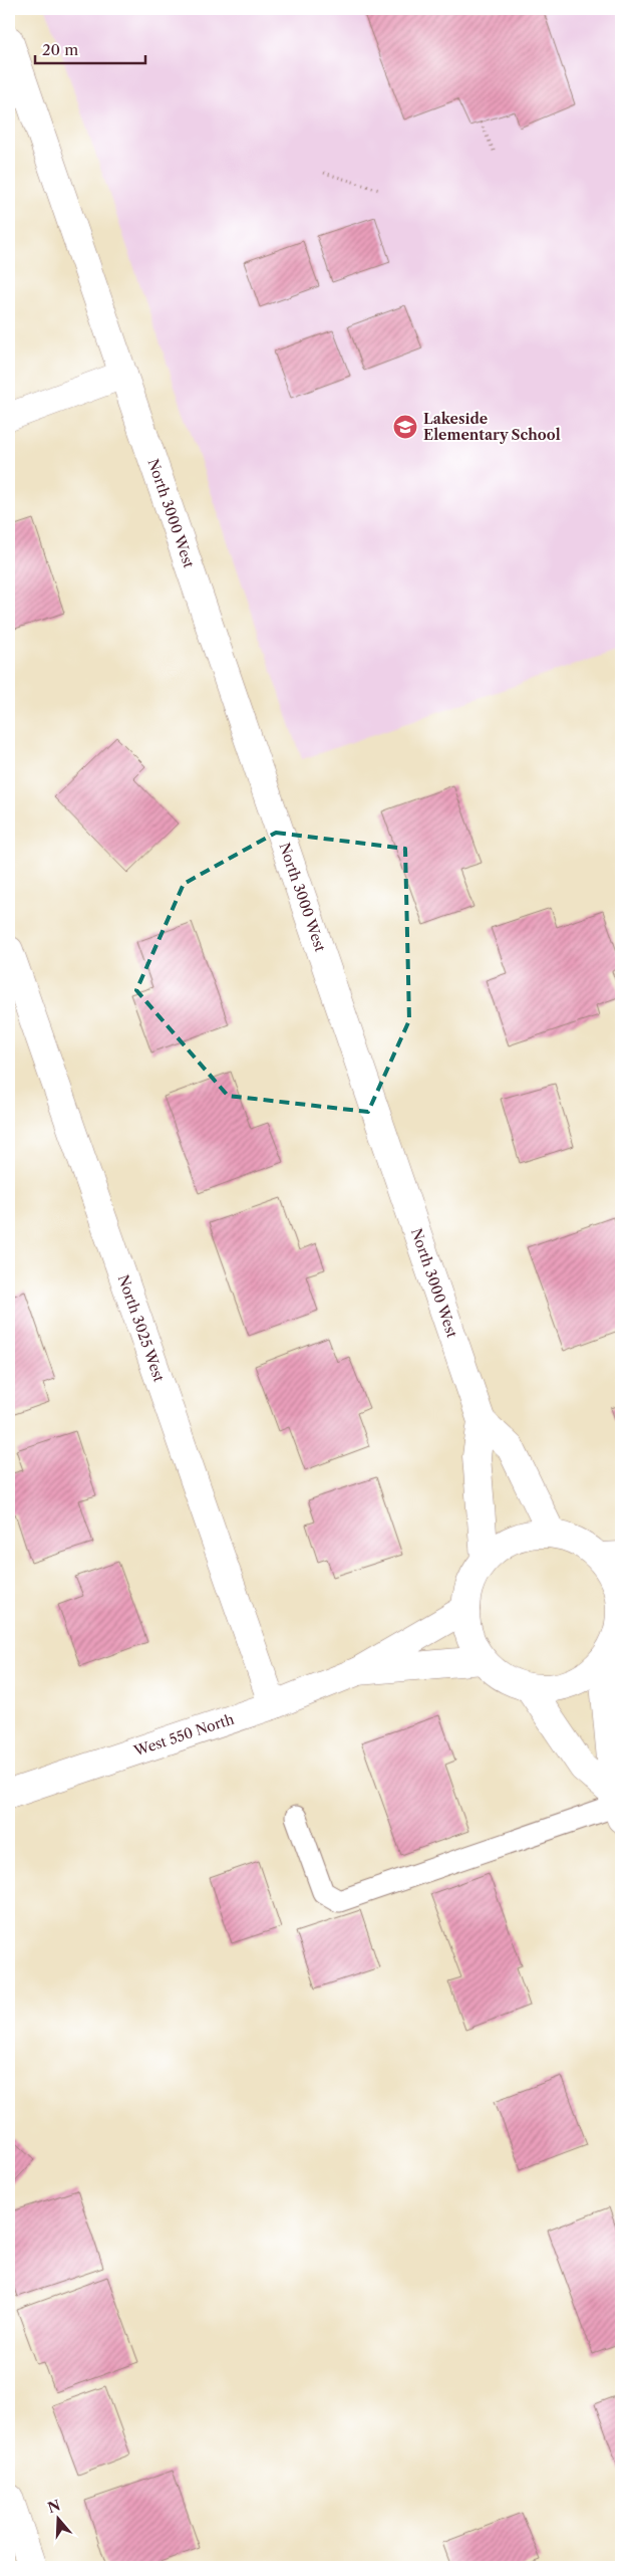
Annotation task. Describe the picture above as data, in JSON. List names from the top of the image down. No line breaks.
{"streets":{"main road":["North 3000 West","North 3025 West","West 550 North"]},"crossings":[["North 3000 West","West 550 North"],["North 3025 West","West 550 North"]],"places":{"school or university":["Lakeside Elementary School"]},"scale_bar":"20 m","north":"top"}
